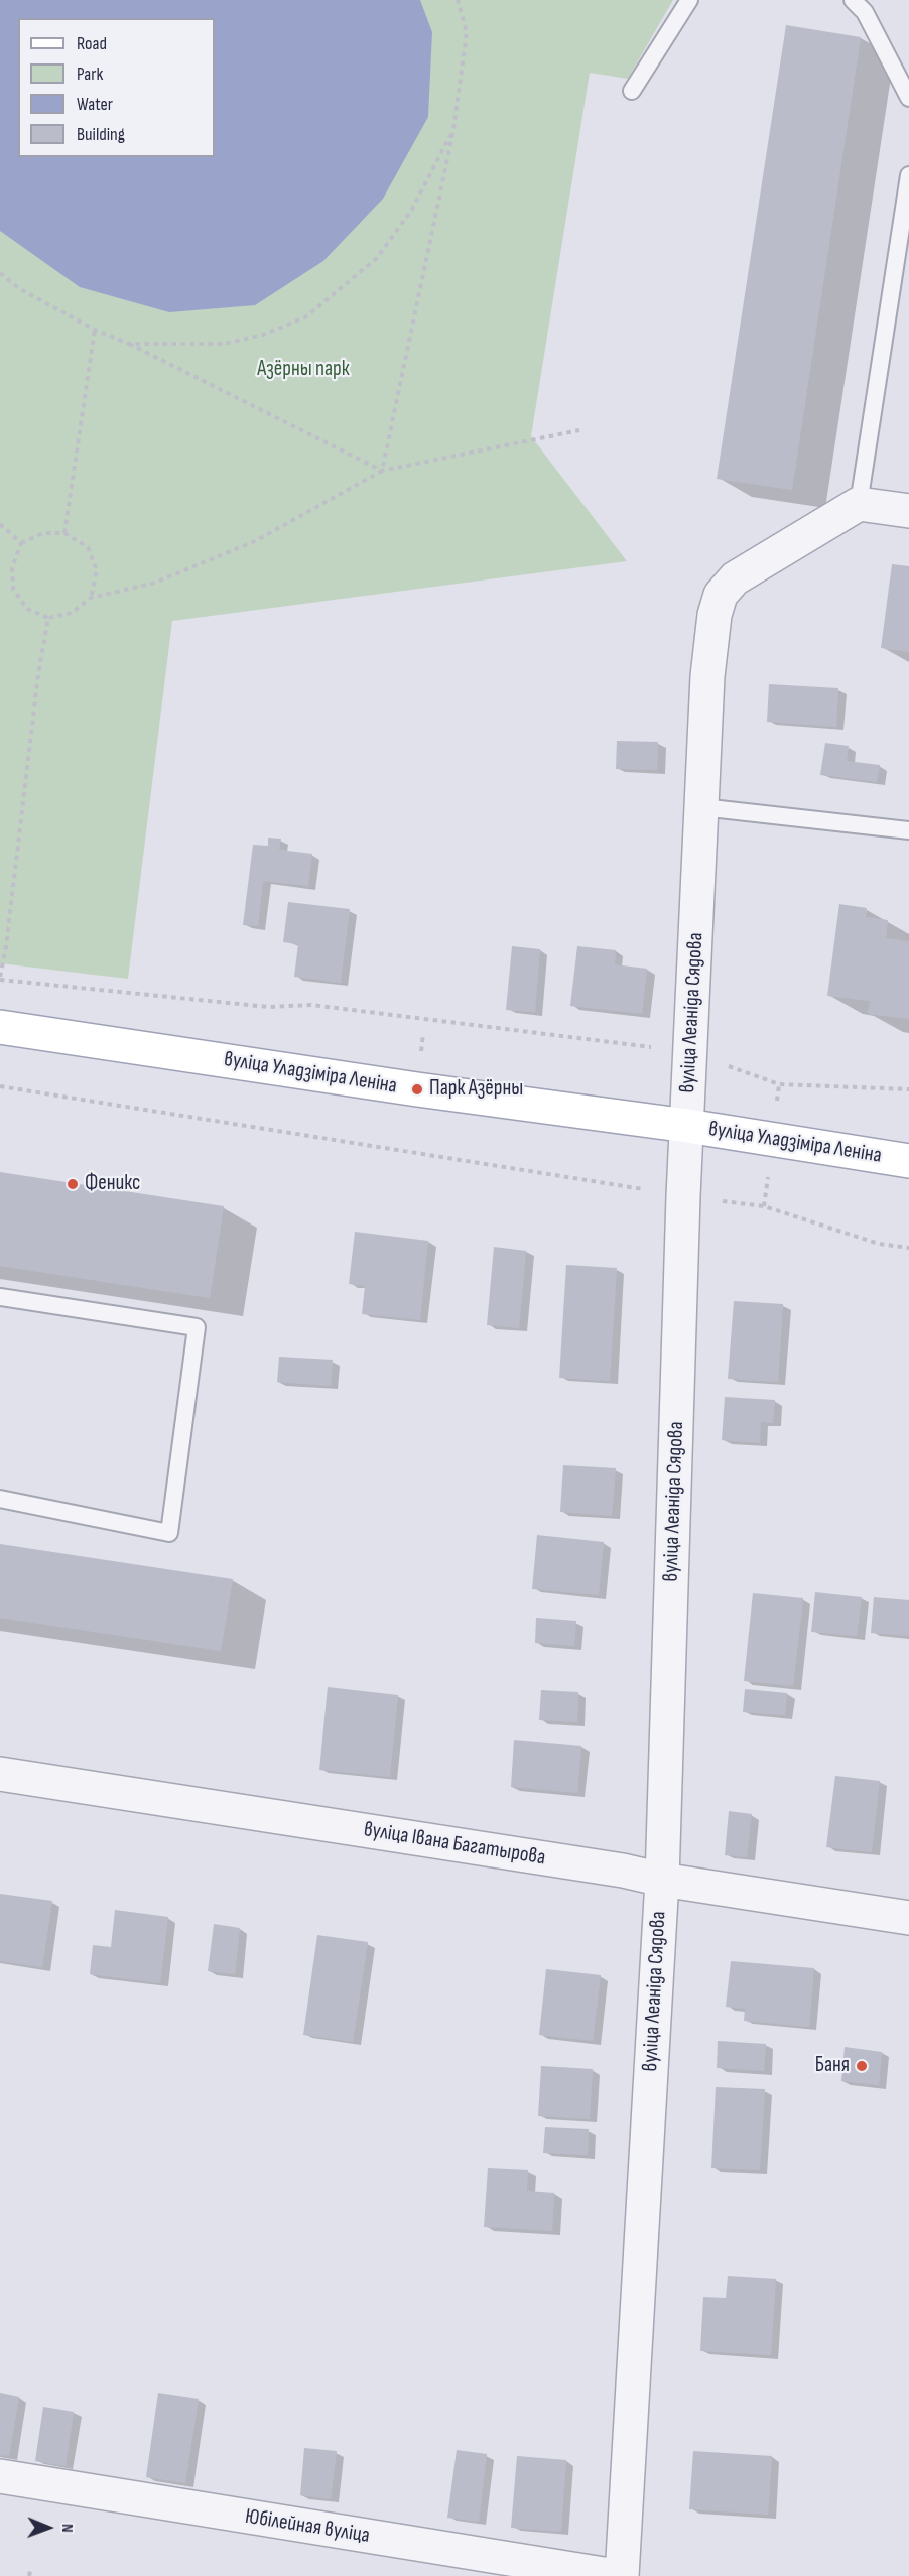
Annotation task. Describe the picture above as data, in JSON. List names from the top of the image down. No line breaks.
{"streets":{"main road":["вуліца Уладзіміра Леніна"],"street":["вуліца Леаніда Сядова","вуліца Івана Багатырова","Юбілейная вуліца"]},"crossings":[["вуліца Леаніда Сядова","вуліца Уладзіміра Леніна"],["вуліца Леаніда Сядова","вуліца Івана Багатырова"]],"parks":["Азёрны парк"],"places":["Парк Азёрны","Феникс","Баня"],"legend":["Road","Park","Water","Building"],"north":"right"}
